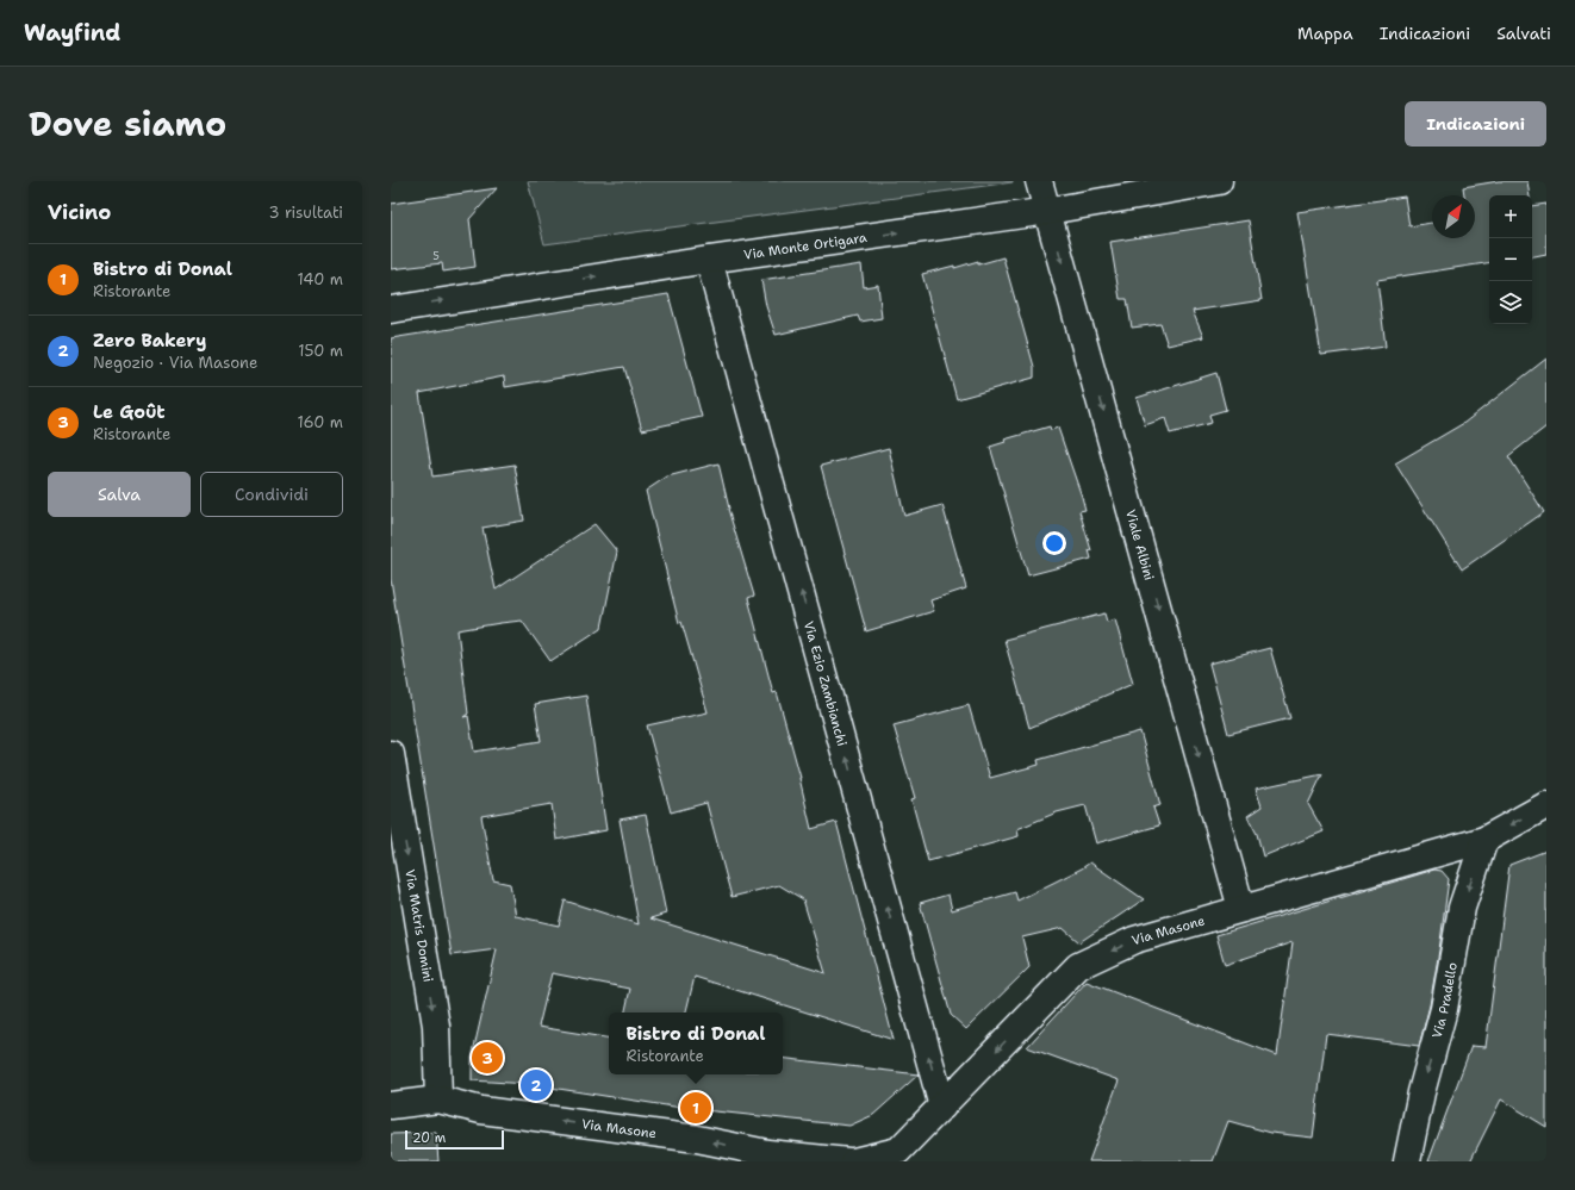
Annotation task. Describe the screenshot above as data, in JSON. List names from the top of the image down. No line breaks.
{"streets":{"street":["Via Monte Ortigara","Viale Albini","Via Ezio Zambianchi","Via Matris Domini","Via Masone","Via Pradello"]},"crossings":[["Via Monte Ortigara","Viale Albini"],["Via Monte Ortigara","Via Ezio Zambianchi"],["Viale Albini","Via Masone"],["Via Ezio Zambianchi","Via Masone"],["Via Matris Domini","Via Masone"],["Via Masone","Via Pradello"]],"one_way":["Via Monte Ortigara","Viale Albini","Via Ezio Zambianchi","Via Matris Domini","Via Masone","Via Pradello"],"house_numbers":["5"],"scale_bar":"20 m","north":"top right","page":{"header":"Wayfind","nav":["Mappa","Indicazioni","Salvati"],"title":"Dove siamo","buttons":["Indicazioni",["Salva","Condividi"]],"heading":["Vicino","3 risultati"],"map_buttons":["+","−"],"list":[{"mark":"1","name":"Bistro di Donal","note":"Ristorante","value":"140 m"},{"mark":"2","name":"Zero Bakery","note":"Negozio · Via Masone","value":"150 m"},{"mark":"3","name":"Le Goût","note":"Ristorante","value":"160 m"}],"popup":["Bistro di Donal","Ristorante"],"pins":["3","2","1"],"scale":"20 m"}}
